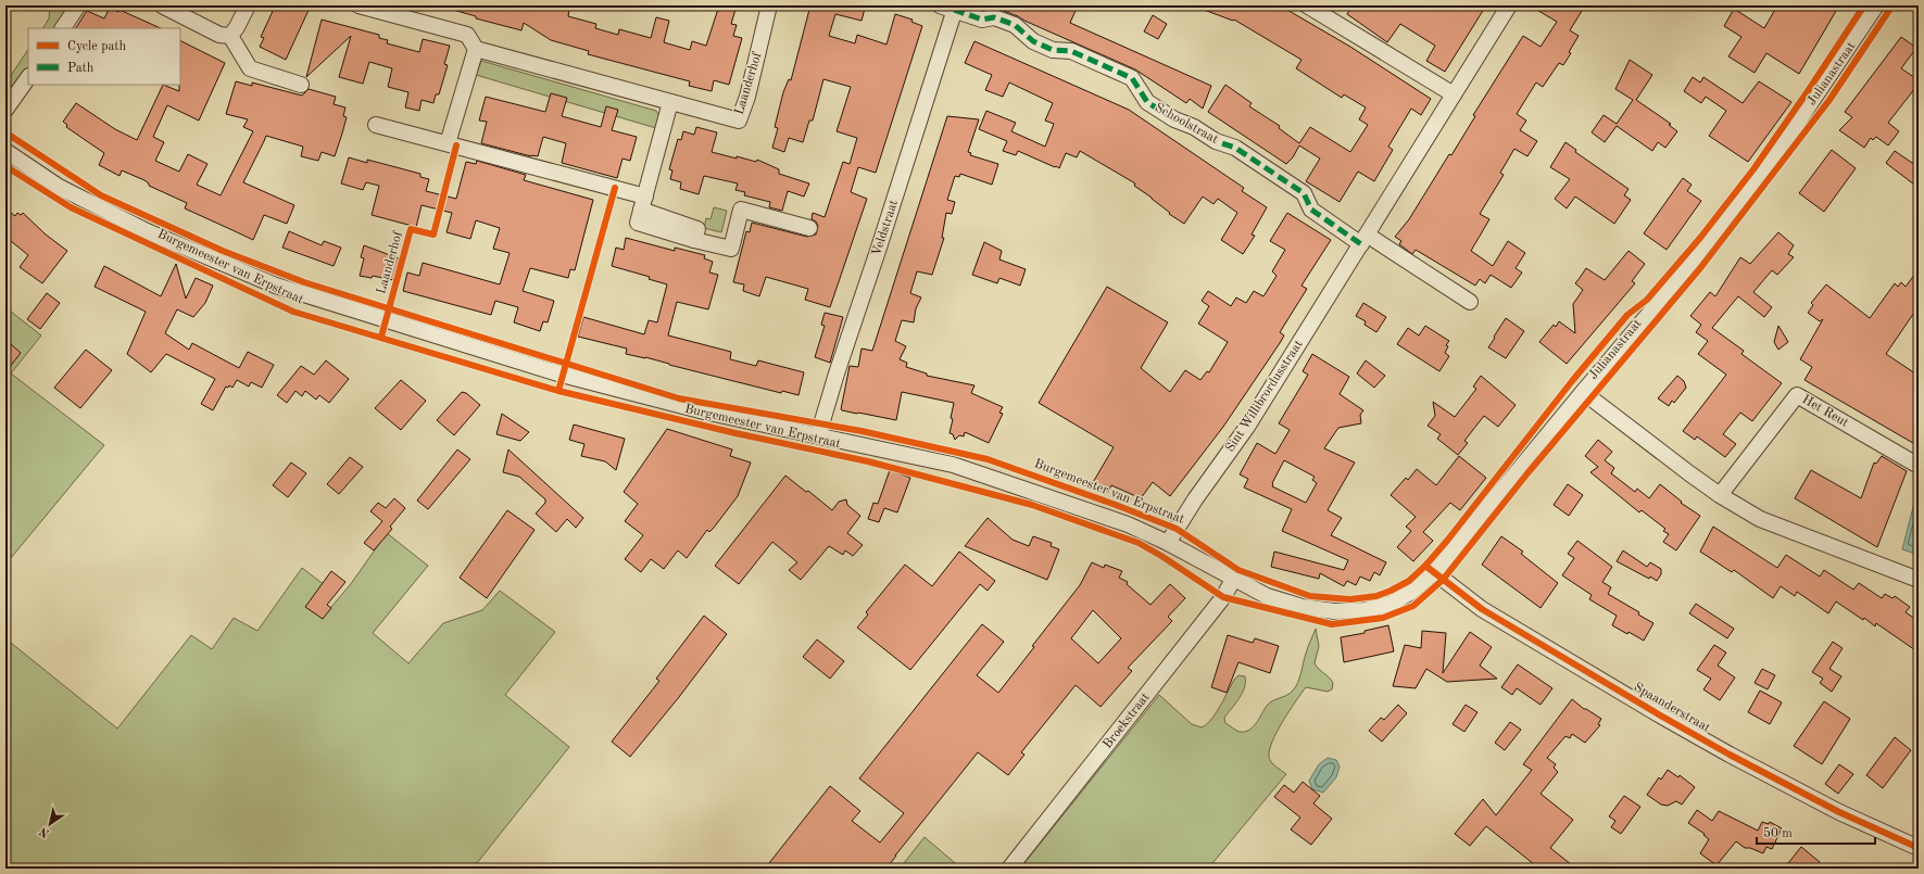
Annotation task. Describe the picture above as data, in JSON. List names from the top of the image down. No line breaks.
{"streets":{"street":["Julianastraat","Laanderhof","Schoolstraat","Veldstraat","Burgemeester van Erpstraat","Sint Willibrordusstraat","Het Reut","Spaanderstraat","Broekstraat"]},"crossings":[["Julianastraat","Burgemeester van Erpstraat"],["Julianastraat","Spaanderstraat"],["Schoolstraat","Veldstraat"],["Schoolstraat","Sint Willibrordusstraat"],["Veldstraat","Burgemeester van Erpstraat"],["Burgemeester van Erpstraat","Sint Willibrordusstraat"],["Burgemeester van Erpstraat","Spaanderstraat"],["Burgemeester van Erpstraat","Broekstraat"]],"legend":["Cycle path","Path"],"scale_bar":"50 m","north":"bottom left"}
